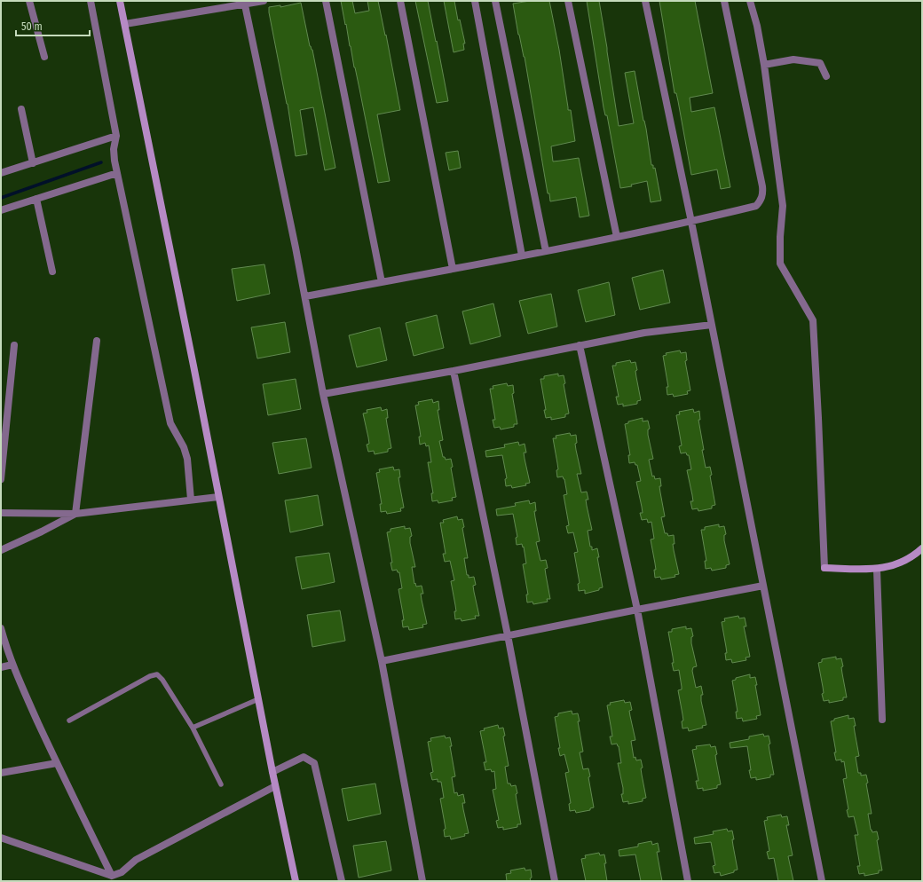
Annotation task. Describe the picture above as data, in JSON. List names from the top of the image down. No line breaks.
{"scale_bar":"50 m"}
